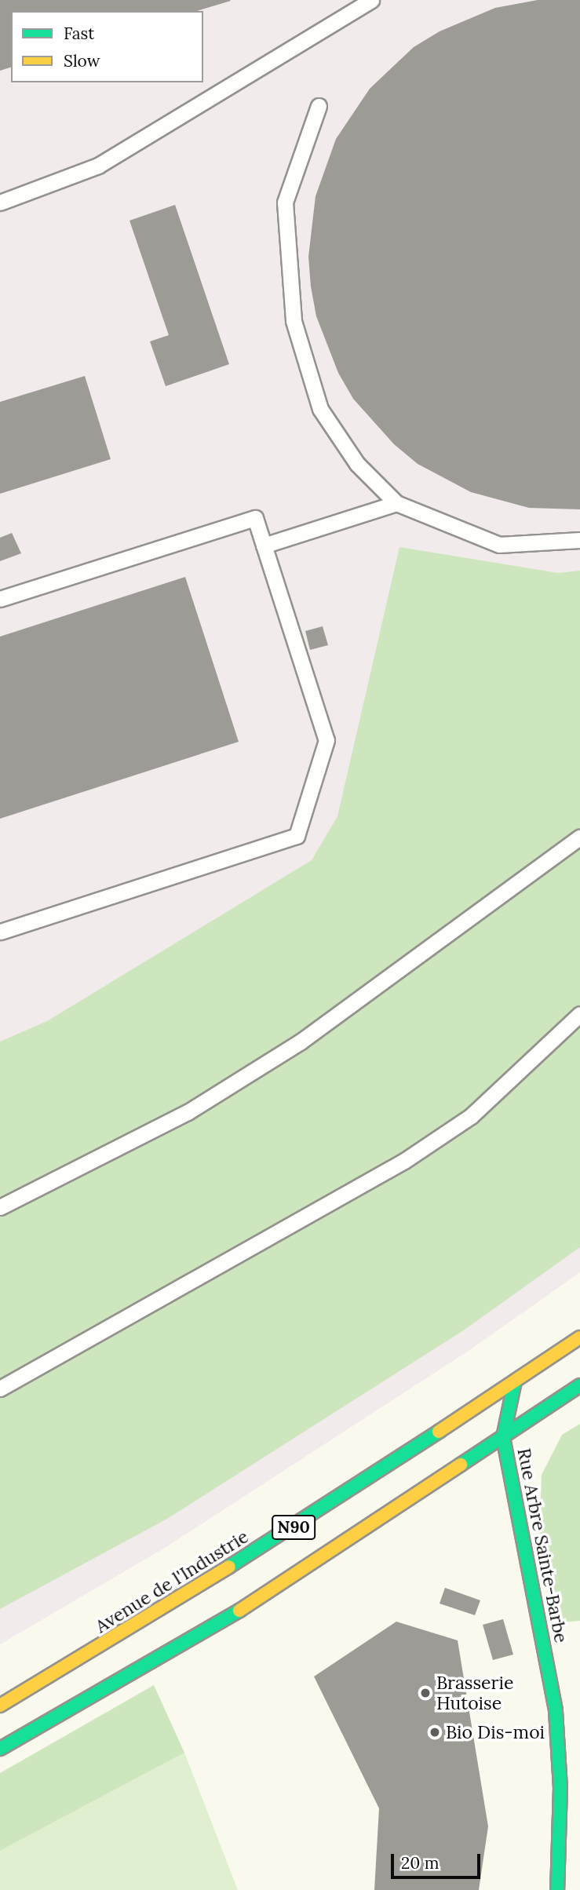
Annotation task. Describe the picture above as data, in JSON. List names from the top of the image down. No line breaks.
{"streets":{"main road":["N90","Rue Arbre Sainte-Barbe","Avenue de l'Industrie"]},"crossings":[["N90","Rue Arbre Sainte-Barbe"]],"places":["Brasserie Hutoise","Bio Dis-moi"],"legend":["Fast","Slow"],"scale_bar":"20 m"}
